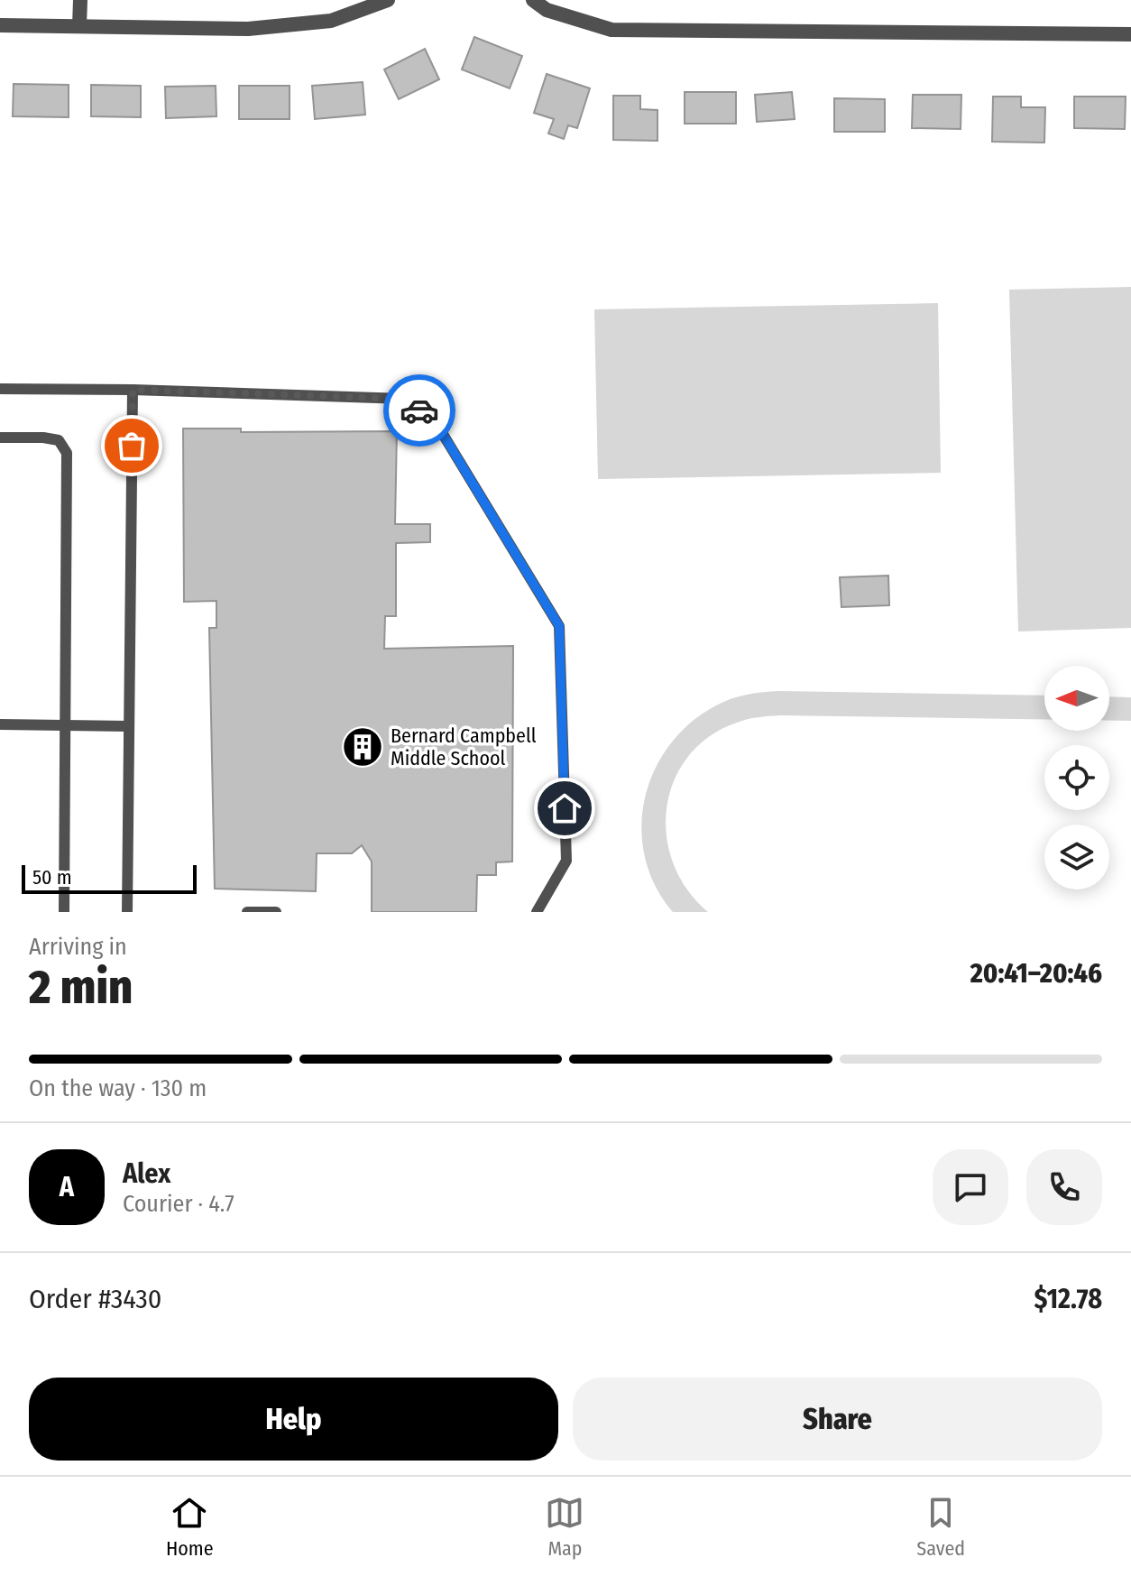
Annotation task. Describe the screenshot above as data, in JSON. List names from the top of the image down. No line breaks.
{"places":{"building":["Bernard Campbell Middle School"]},"scale_bar":"50 m","north":"left","page":{"scale":"50 m","heading":["2 min","Arriving in","20:41–20:46"],"panel":["Alex","Courier · 4.7","Order #3430","$12.78"],"bar":"On the way · 130 m","round":"A","buttons":["Help","Share"],"tabs":["Home","Map","Saved"]}}
